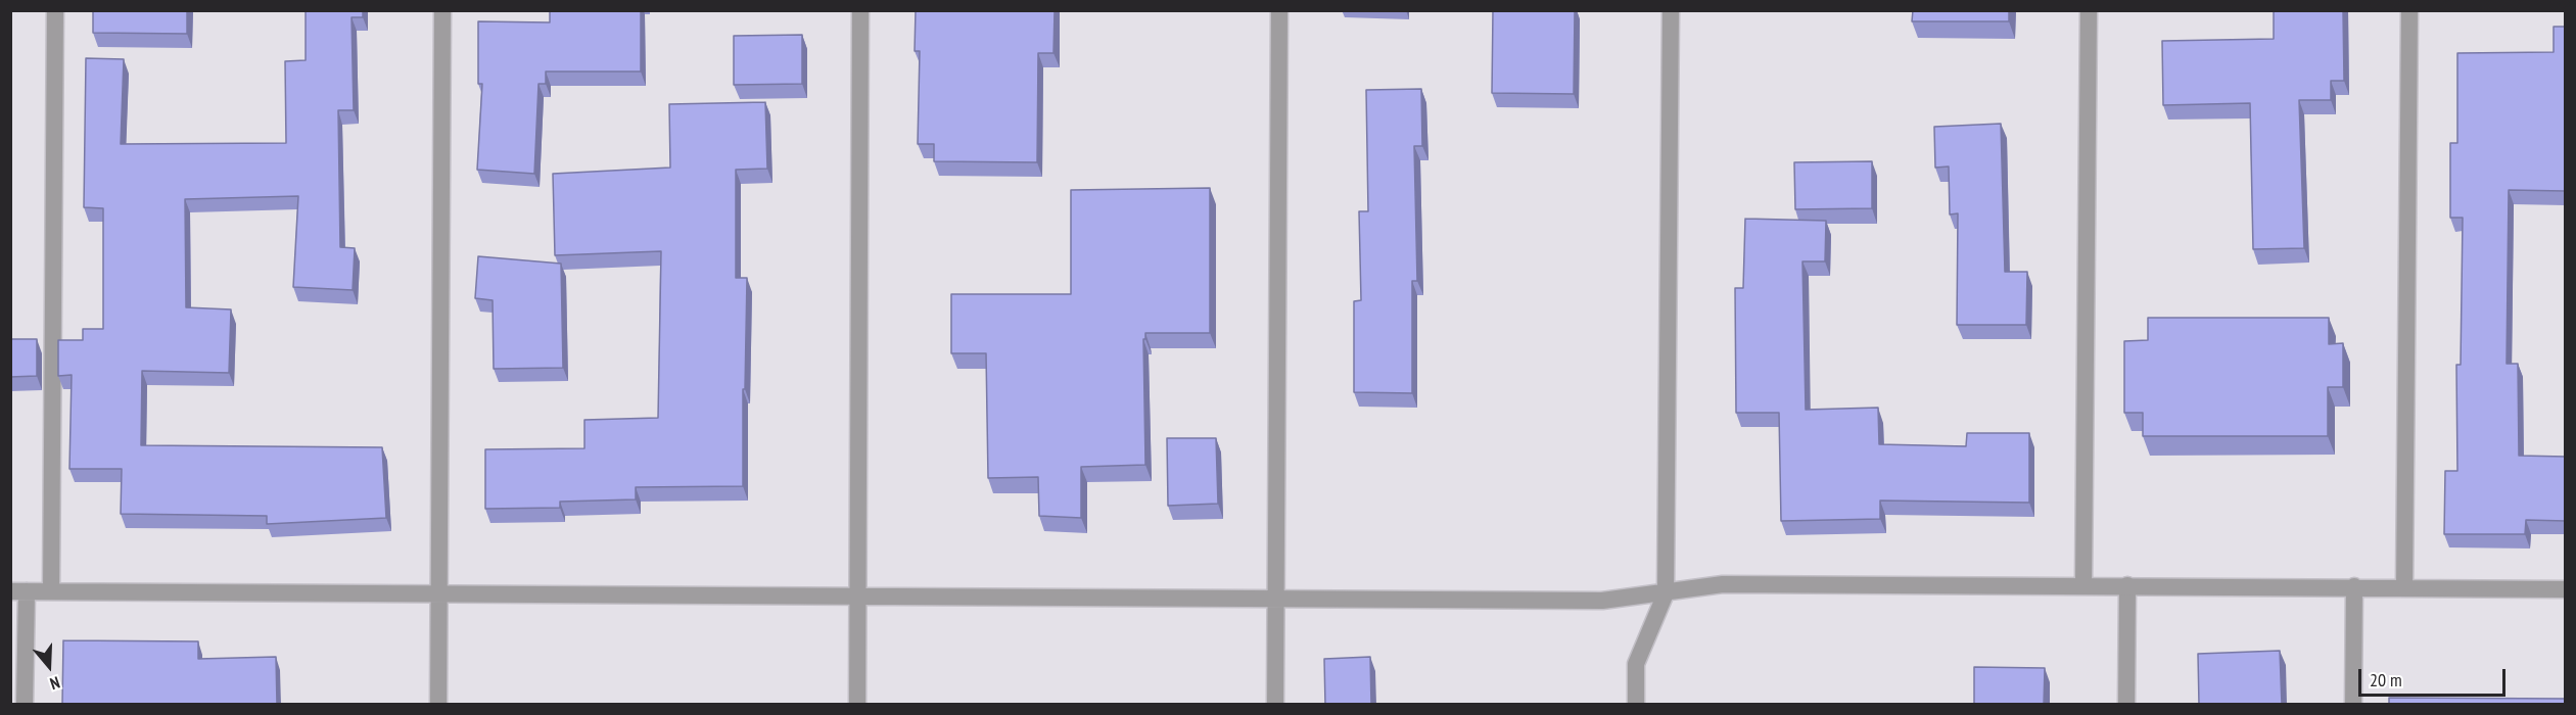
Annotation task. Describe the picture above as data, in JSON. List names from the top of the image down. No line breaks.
{"scale_bar":"20 m","north":"bottom"}
